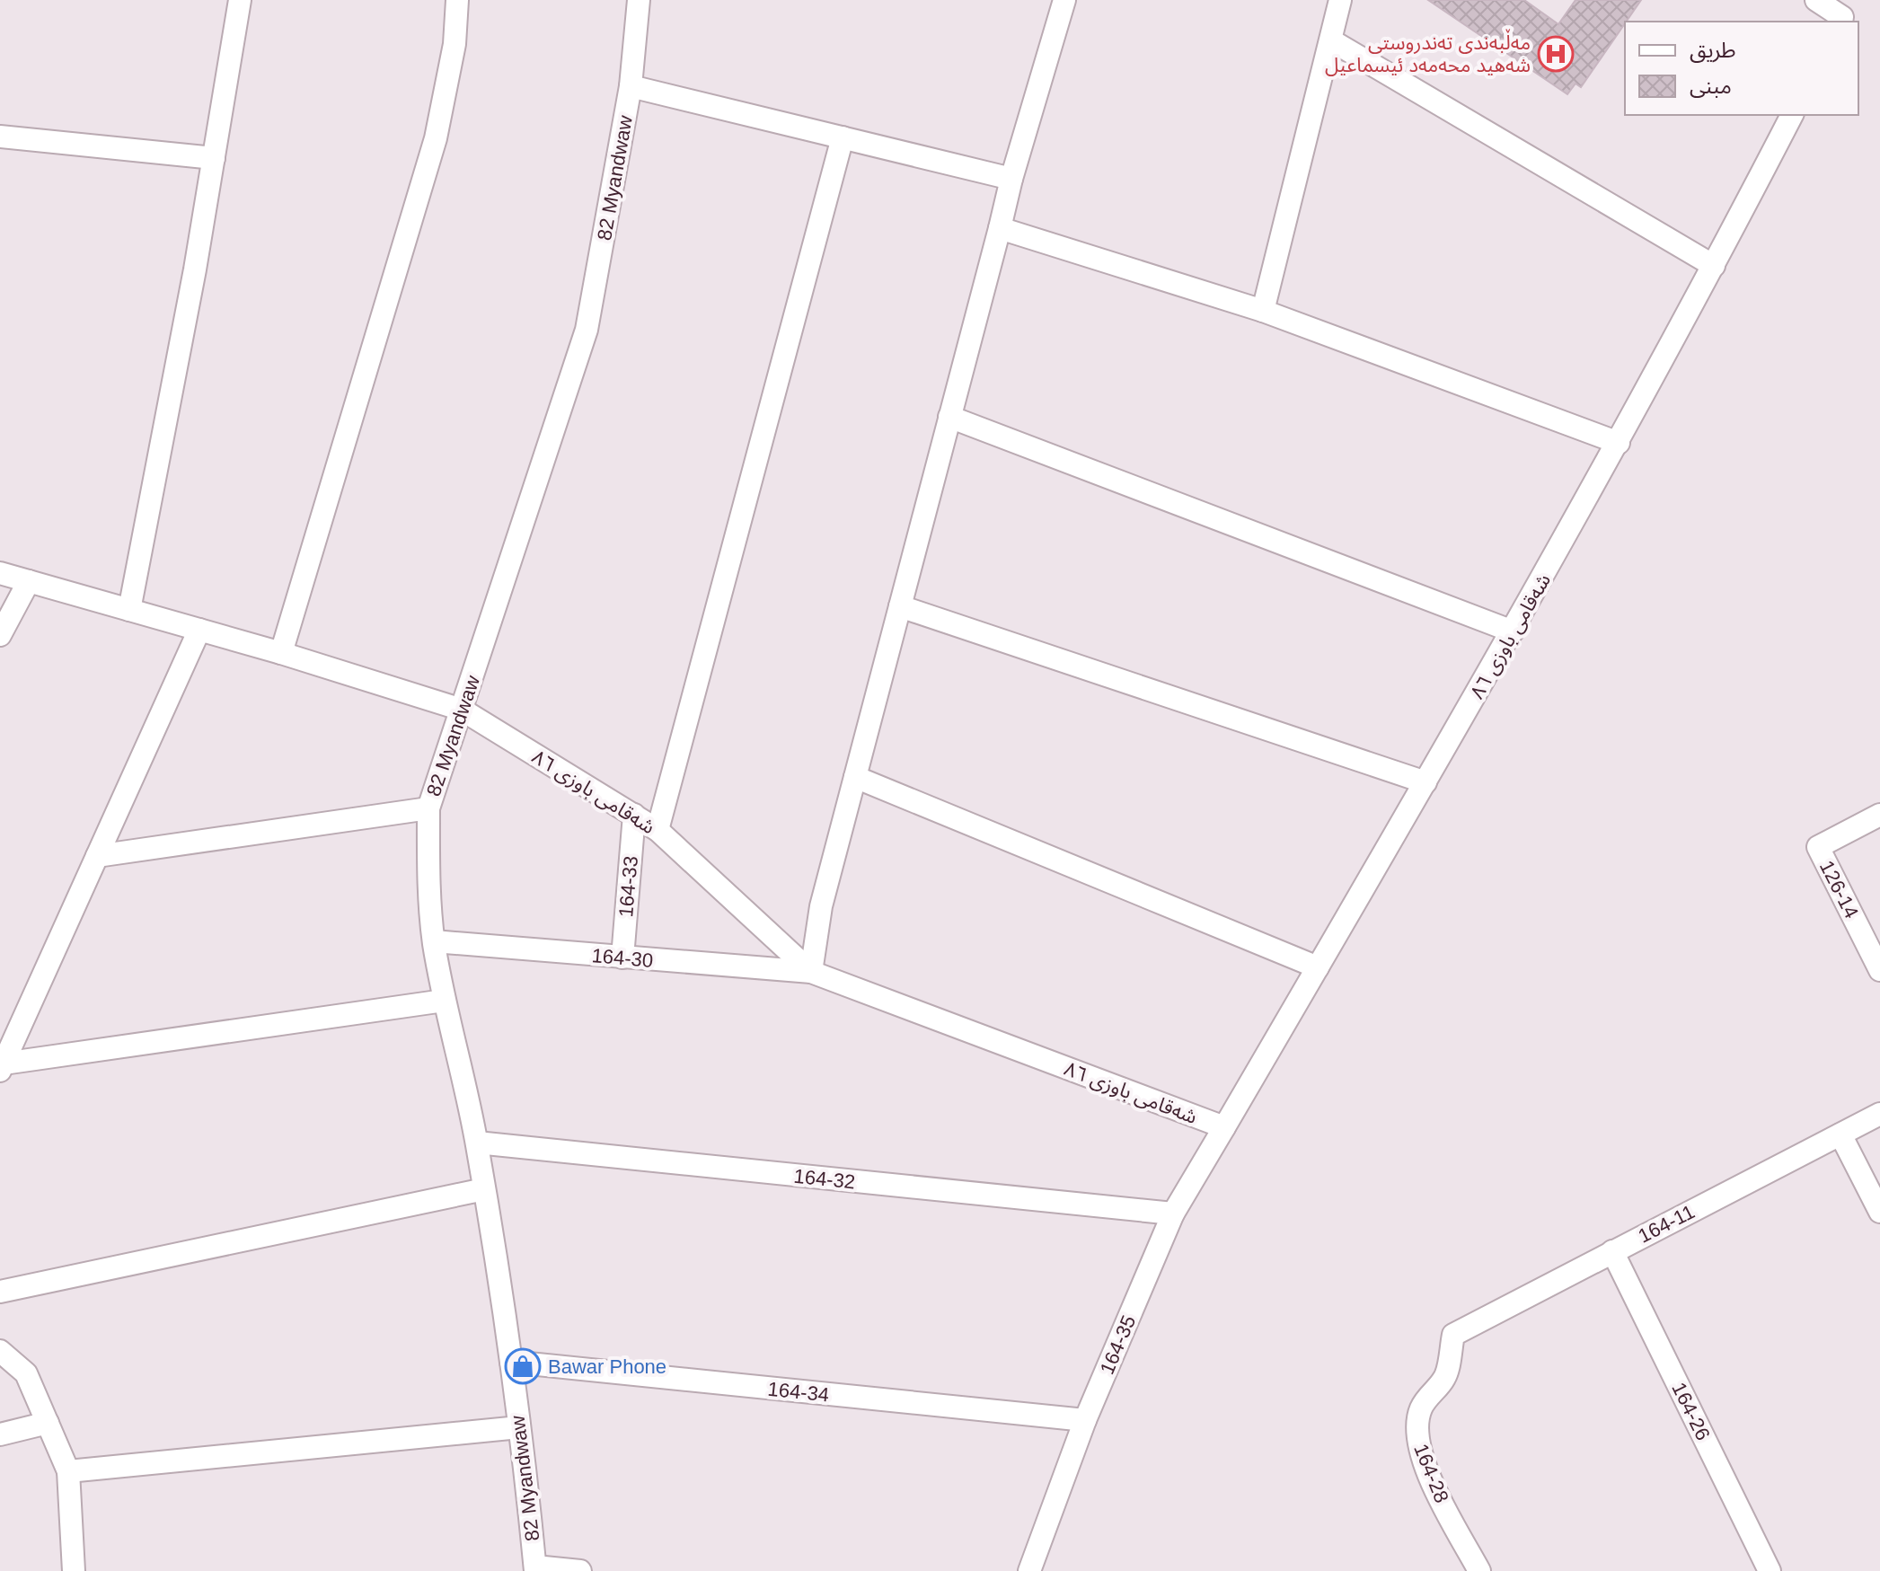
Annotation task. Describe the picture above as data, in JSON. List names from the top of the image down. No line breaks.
{"streets":{"street":["82 Myandwaw","شەقامی باوزی ٨٦","164-33","126-14","164-30","164-32","164-11","164-35","164-34","164-26","164-28"]},"crossings":[["82 Myandwaw","شەقامی باوزی ٨٦"],["82 Myandwaw","164-30"],["82 Myandwaw","164-32"],["82 Myandwaw","164-34"],["شەقامی باوزی ٨٦","164-33"],["شەقامی باوزی ٨٦","164-30"],["شەقامی باوزی ٨٦","164-35"],["164-33","164-30"],["164-32","164-35"],["164-11","164-26"],["164-11","164-28"],["164-35","164-34"]],"places":{"hospital":["مەڵبەندی تەندروستی شەهید محەمەد ئیسماعیل"],"shop":["Bawar Phone"]},"legend":["طريق","مبنى"]}
